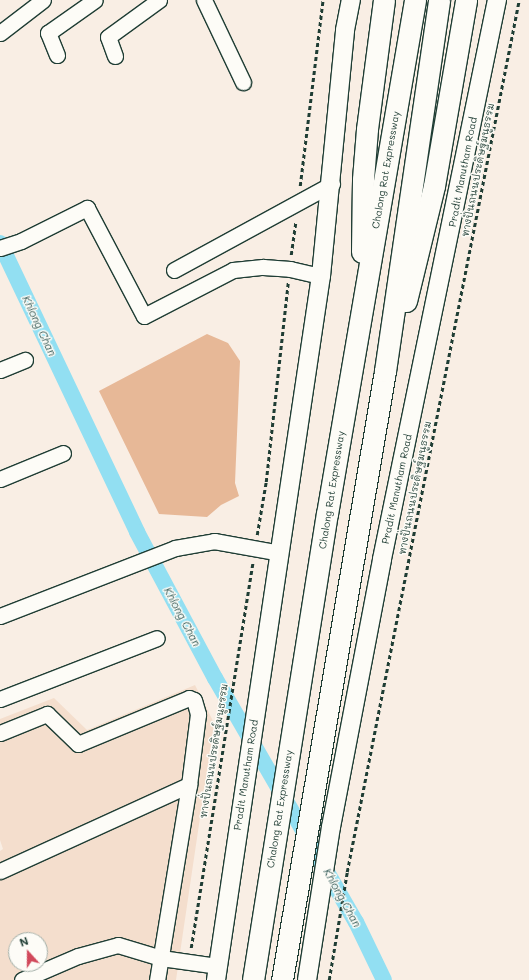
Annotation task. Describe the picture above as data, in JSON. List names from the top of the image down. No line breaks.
{"streets":{"highway":["Chalong Rat Expressway"],"main road":["Pradit Manutham Road"],"path":["ทางปั่นถนนประดิษฐ์มนูธรรม"]},"water":["Khlong Chan"],"north":"top"}
